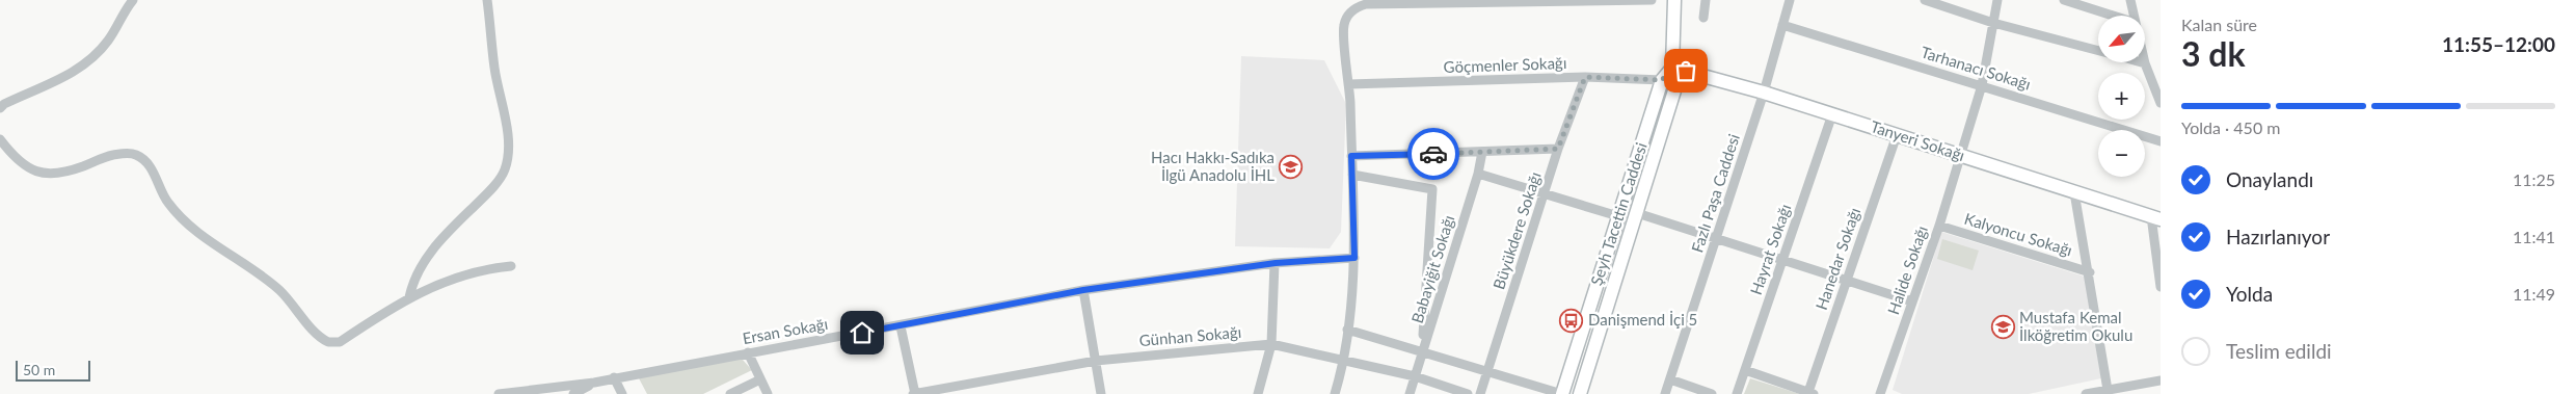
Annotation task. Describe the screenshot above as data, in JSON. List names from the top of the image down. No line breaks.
{"streets":{"street":["Göçmenler Sokağı","Tarhanacı Sokağı","Tanyeri Sokağı","Fazlı Paşa Caddesi","Şeyh Tacettin Caddesi","Büyükdere Sokağı","Kalyoncu Sokağı","Hayrat Sokağı","Hanedar Sokağı","Babayiğit Sokağı","Halide Sokağı","Ersan Sokağı","Günhan Sokağı"]},"crossings":[["Göçmenler Sokağı","Şeyh Tacettin Caddesi"],["Göçmenler Sokağı","Büyükdere Sokağı"],["Tarhanacı Sokağı","Fazlı Paşa Caddesi"],["Tarhanacı Sokağı","Halide Sokağı"],["Tanyeri Sokağı","Fazlı Paşa Caddesi"],["Tanyeri Sokağı","Şeyh Tacettin Caddesi"],["Tanyeri Sokağı","Hayrat Sokağı"],["Tanyeri Sokağı","Hanedar Sokağı"],["Tanyeri Sokağı","Halide Sokağı"],["Kalyoncu Sokağı","Halide Sokağı"],["Babayiğit Sokağı","Günhan Sokağı"]],"places":{"school or university":["Hacı Hakkı-Sadıka İlgü Anadolu İHL","Mustafa Kemal İlköğretim Okulu"],"bus stop":["Danişmend İçi 5"]},"scale_bar":"50 m","north":"bottom left","page":{"heading":["3 dk","Kalan süre","11:55–12:00"],"map_buttons":["+","−"],"bar":"Yolda · 450 m","list":[["Onaylandı","11:25"],["Hazırlanıyor","11:41"],["Yolda","11:49"],"Teslim edildi"],"scale":"50 m"}}
